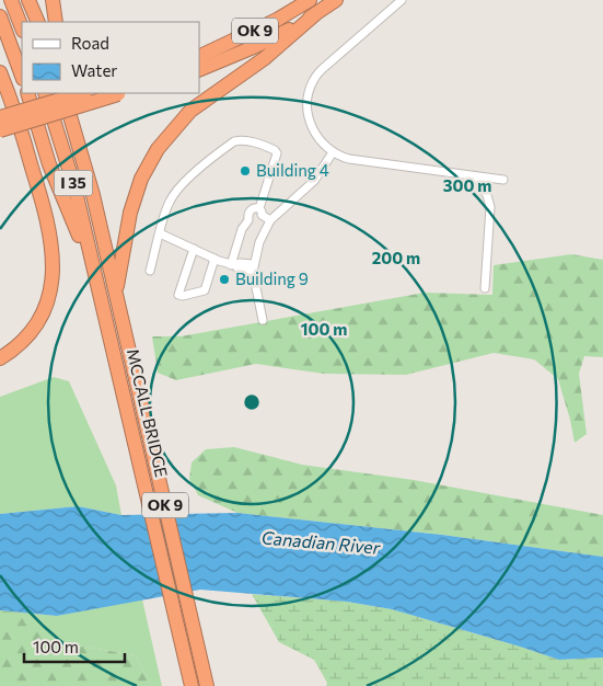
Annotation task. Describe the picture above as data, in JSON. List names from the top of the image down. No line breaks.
{"streets":{"highway":["OK 9","I 35","MCCALL BRIDGE"]},"crossings":[["OK 9","I 35"],["OK 9","MCCALL BRIDGE"],["I 35","MCCALL BRIDGE"]],"water":["Canadian River"],"places":["Building 4","Building 9"],"legend":["Road","Water"],"scale_bar":"100 m","rings":["300 m","200 m","100 m"]}
